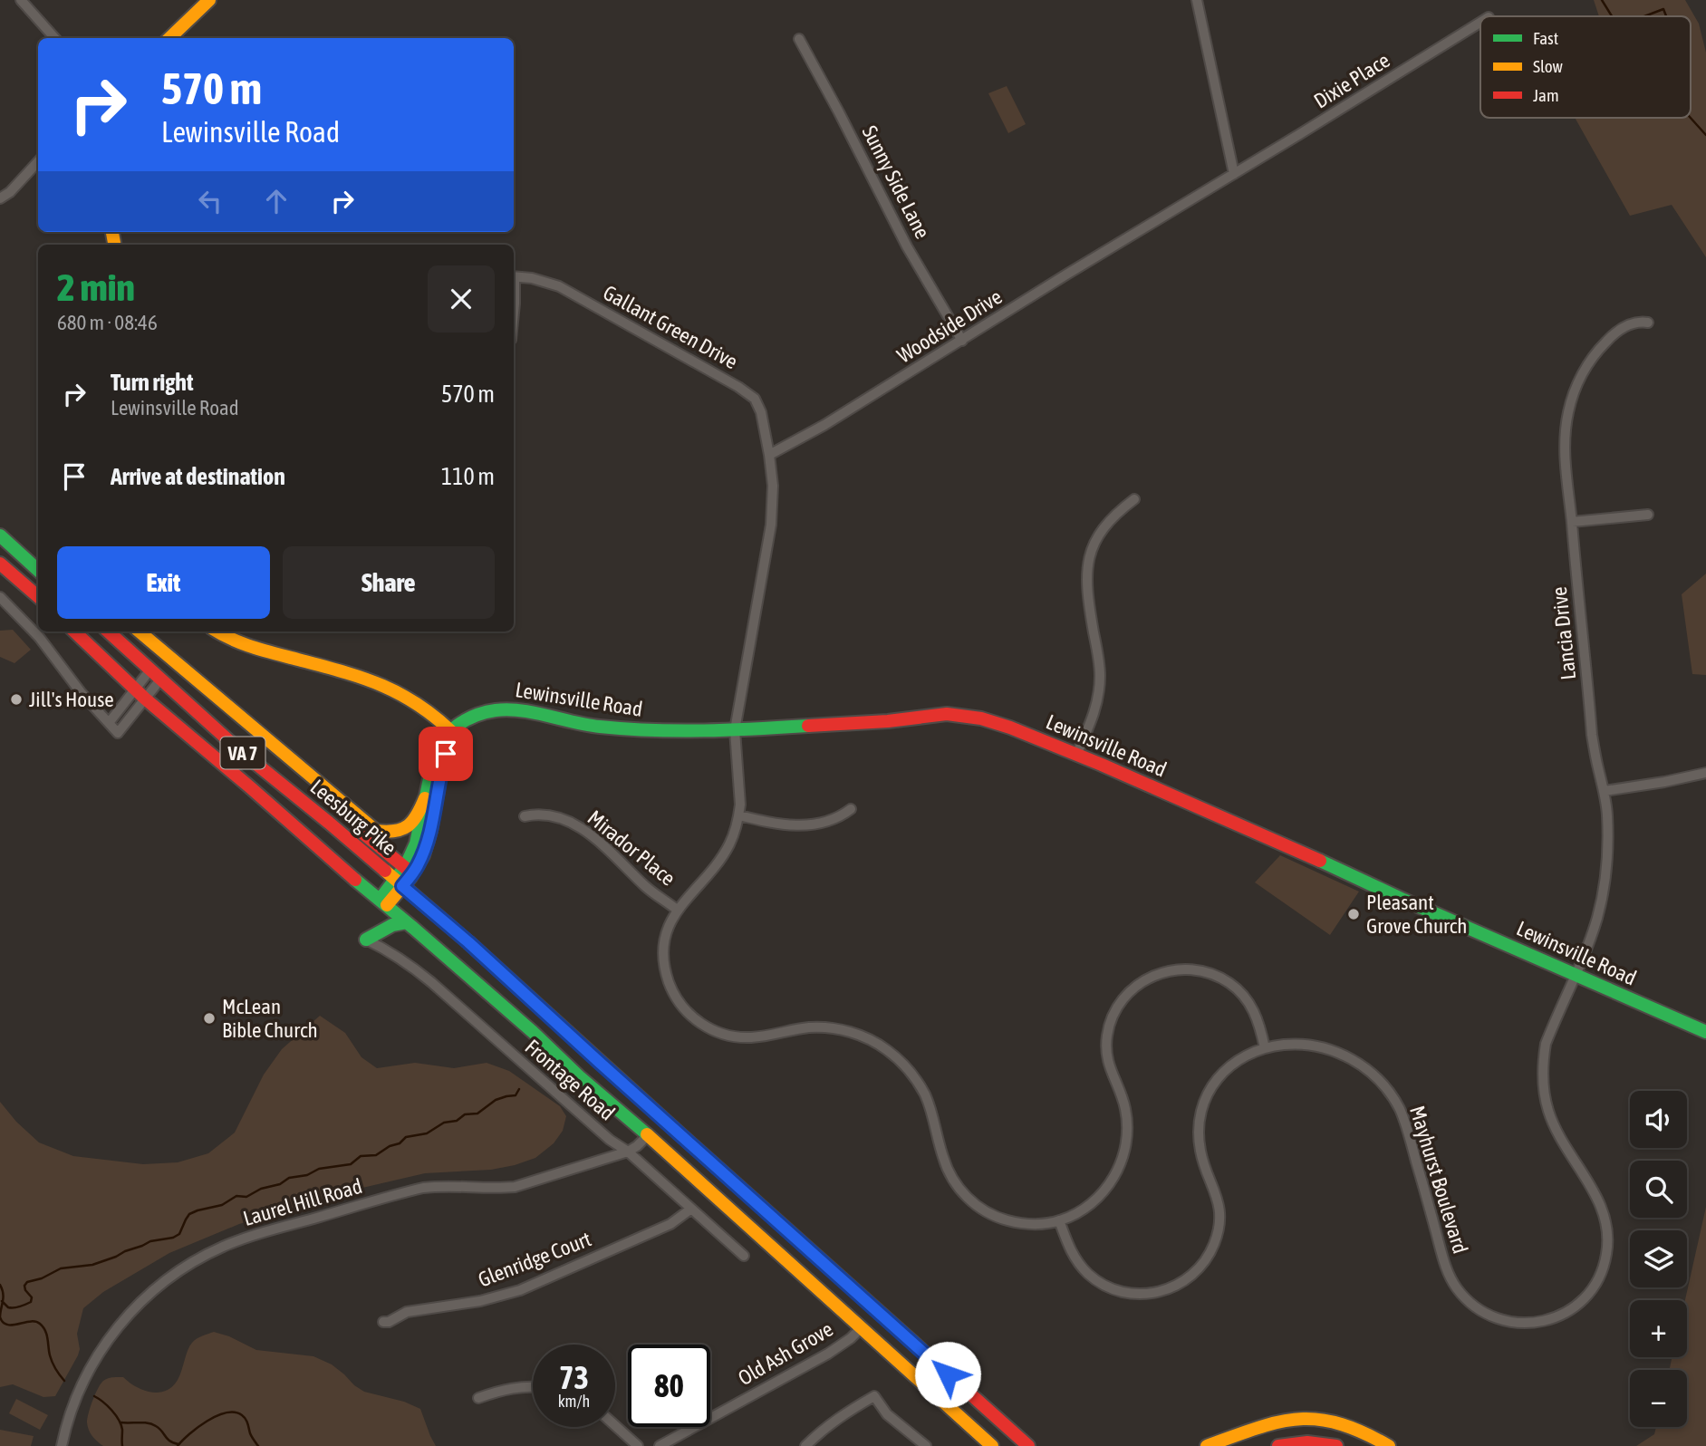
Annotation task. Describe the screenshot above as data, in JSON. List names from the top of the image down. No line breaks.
{"streets":{"main road":["Lewinsville Road","VA 7","Leesburg Pike"],"street":["Dixie Place","Sunny Side Lane","Woodside Drive","Gallant Green Drive","Lancia Drive","Mirador Place","Frontage Road","Mayhurst Boulevard","Laurel Hill Road","Glenridge Court","Old Ash Grove"]},"crossings":[["Dixie Place","Woodside Drive"],["Sunny Side Lane","Woodside Drive"],["Woodside Drive","Gallant Green Drive"],["Lancia Drive","Lewinsville Road"],["Lancia Drive","Mayhurst Boulevard"],["Lewinsville Road","VA 7"],["Lewinsville Road","Leesburg Pike"],["Lewinsville Road","Mayhurst Boulevard"],["VA 7","Laurel Hill Road"],["VA 7","Old Ash Grove"],["Frontage Road","Laurel Hill Road"],["Frontage Road","Glenridge Court"]],"places":["Jill's House","Pleasant Grove Church","McLean Bible Church"],"legend":["Fast","Slow","Jam"],"page":{"turn":["570 m","Lewinsville Road"],"heading":["2 min","680 m · 08:46"],"list":[{"name":"Turn right","note":"Lewinsville Road","value":"570 m"},{"name":"Arrive at destination","value":"110 m"}],"buttons":["Exit","Share"],"map_buttons":["+","−"],"speed":"73 km/h","limit":"80"}}
